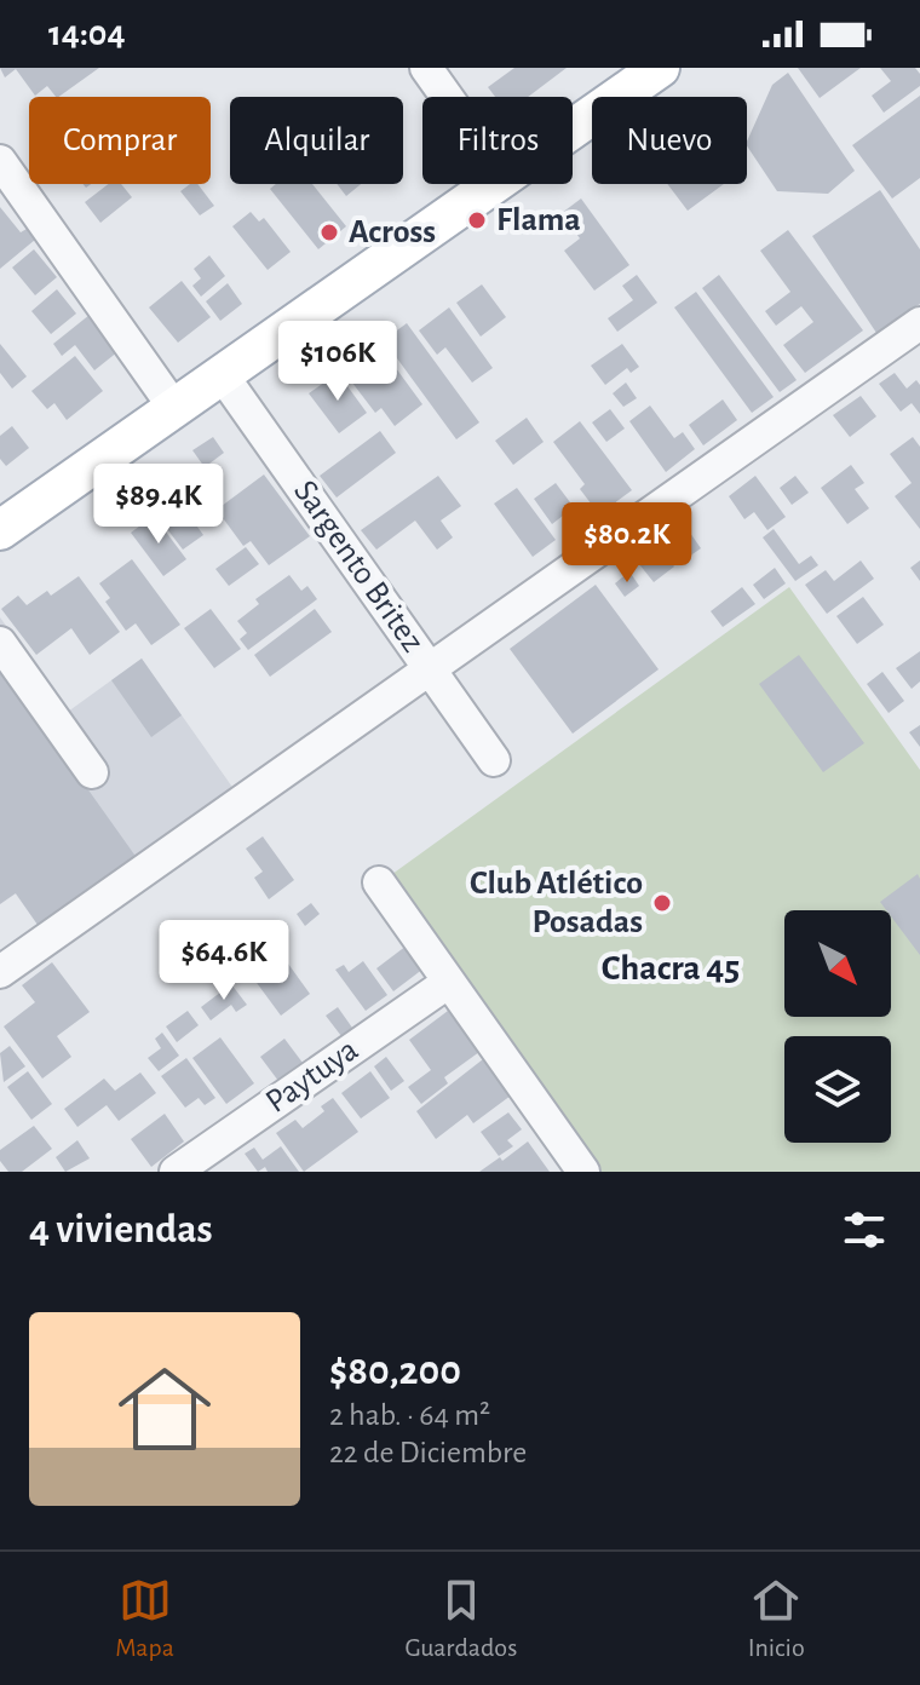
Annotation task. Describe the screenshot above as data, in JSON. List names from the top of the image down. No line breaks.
{"streets":{"street":["Sargento Britez","Paytuya"]},"districts":["Chacra 45"],"places":["Flama","Across","Club Atlético Posadas"],"north":"bottom right","page":{"status":"14:04","chip":["Comprar","Alquilar","Filtros","Nuevo"],"price":["$106K","$89.4K","$80.2K","$64.6K"],"heading":"4 viviendas","list":[{"name":"$80,200","note":"2 hab. · 64 m² · 22 de Diciembre"}],"tabs":["Mapa","Guardados","Inicio"]}}
